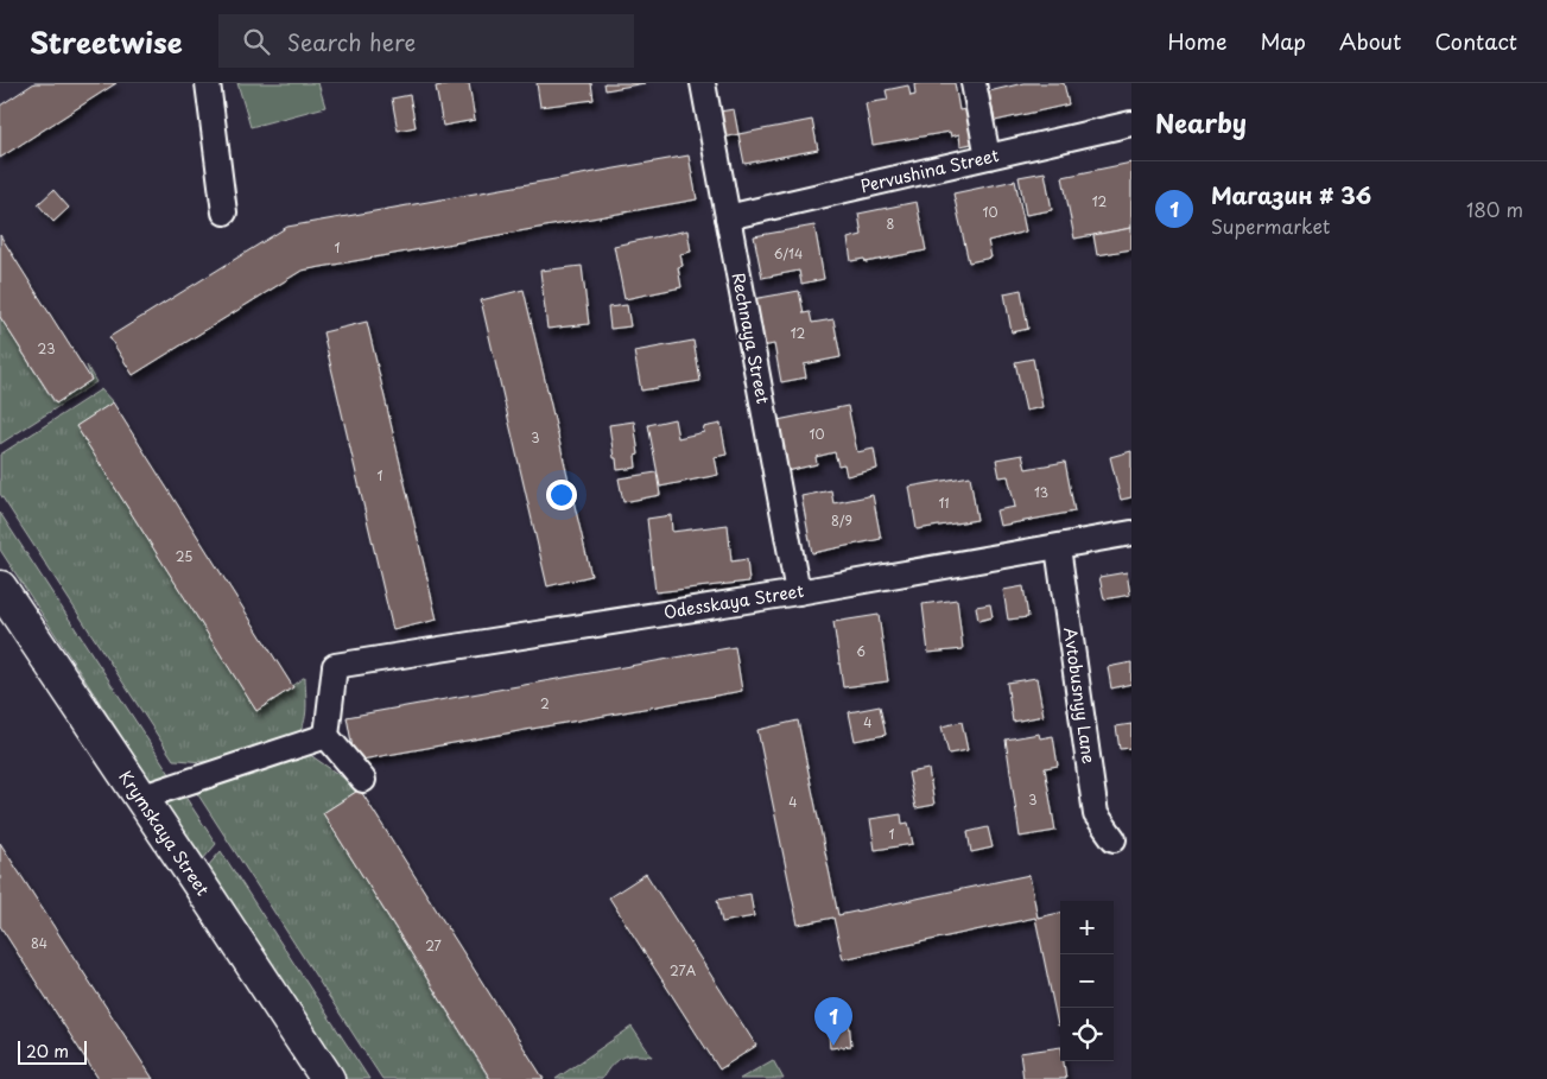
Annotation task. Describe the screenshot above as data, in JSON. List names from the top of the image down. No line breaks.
{"streets":{"main road":["Krymskaya Street"],"street":["Pervushina Street","Rechnaya Street","Odesskaya Street","Avtobusnyy Lane"]},"crossings":[["Pervushina Street","Rechnaya Street"],["Rechnaya Street","Odesskaya Street"],["Odesskaya Street","Avtobusnyy Lane"]],"house_numbers":["12","10","8","1","6/14","12","23","10","3","1","13","11","8/9","25","6","2","4","3","4","1","84","27","27А"],"scale_bar":"20 m","page":{"header":"Streetwise","search":"Search here","nav":["Home","Map","About","Contact"],"heading":"Nearby","list":[{"mark":"1","name":"Магазин # 36","note":"Supermarket","value":"180 m"}],"map_buttons":["+","−"],"pins":"1","scale":"20 m"}}
